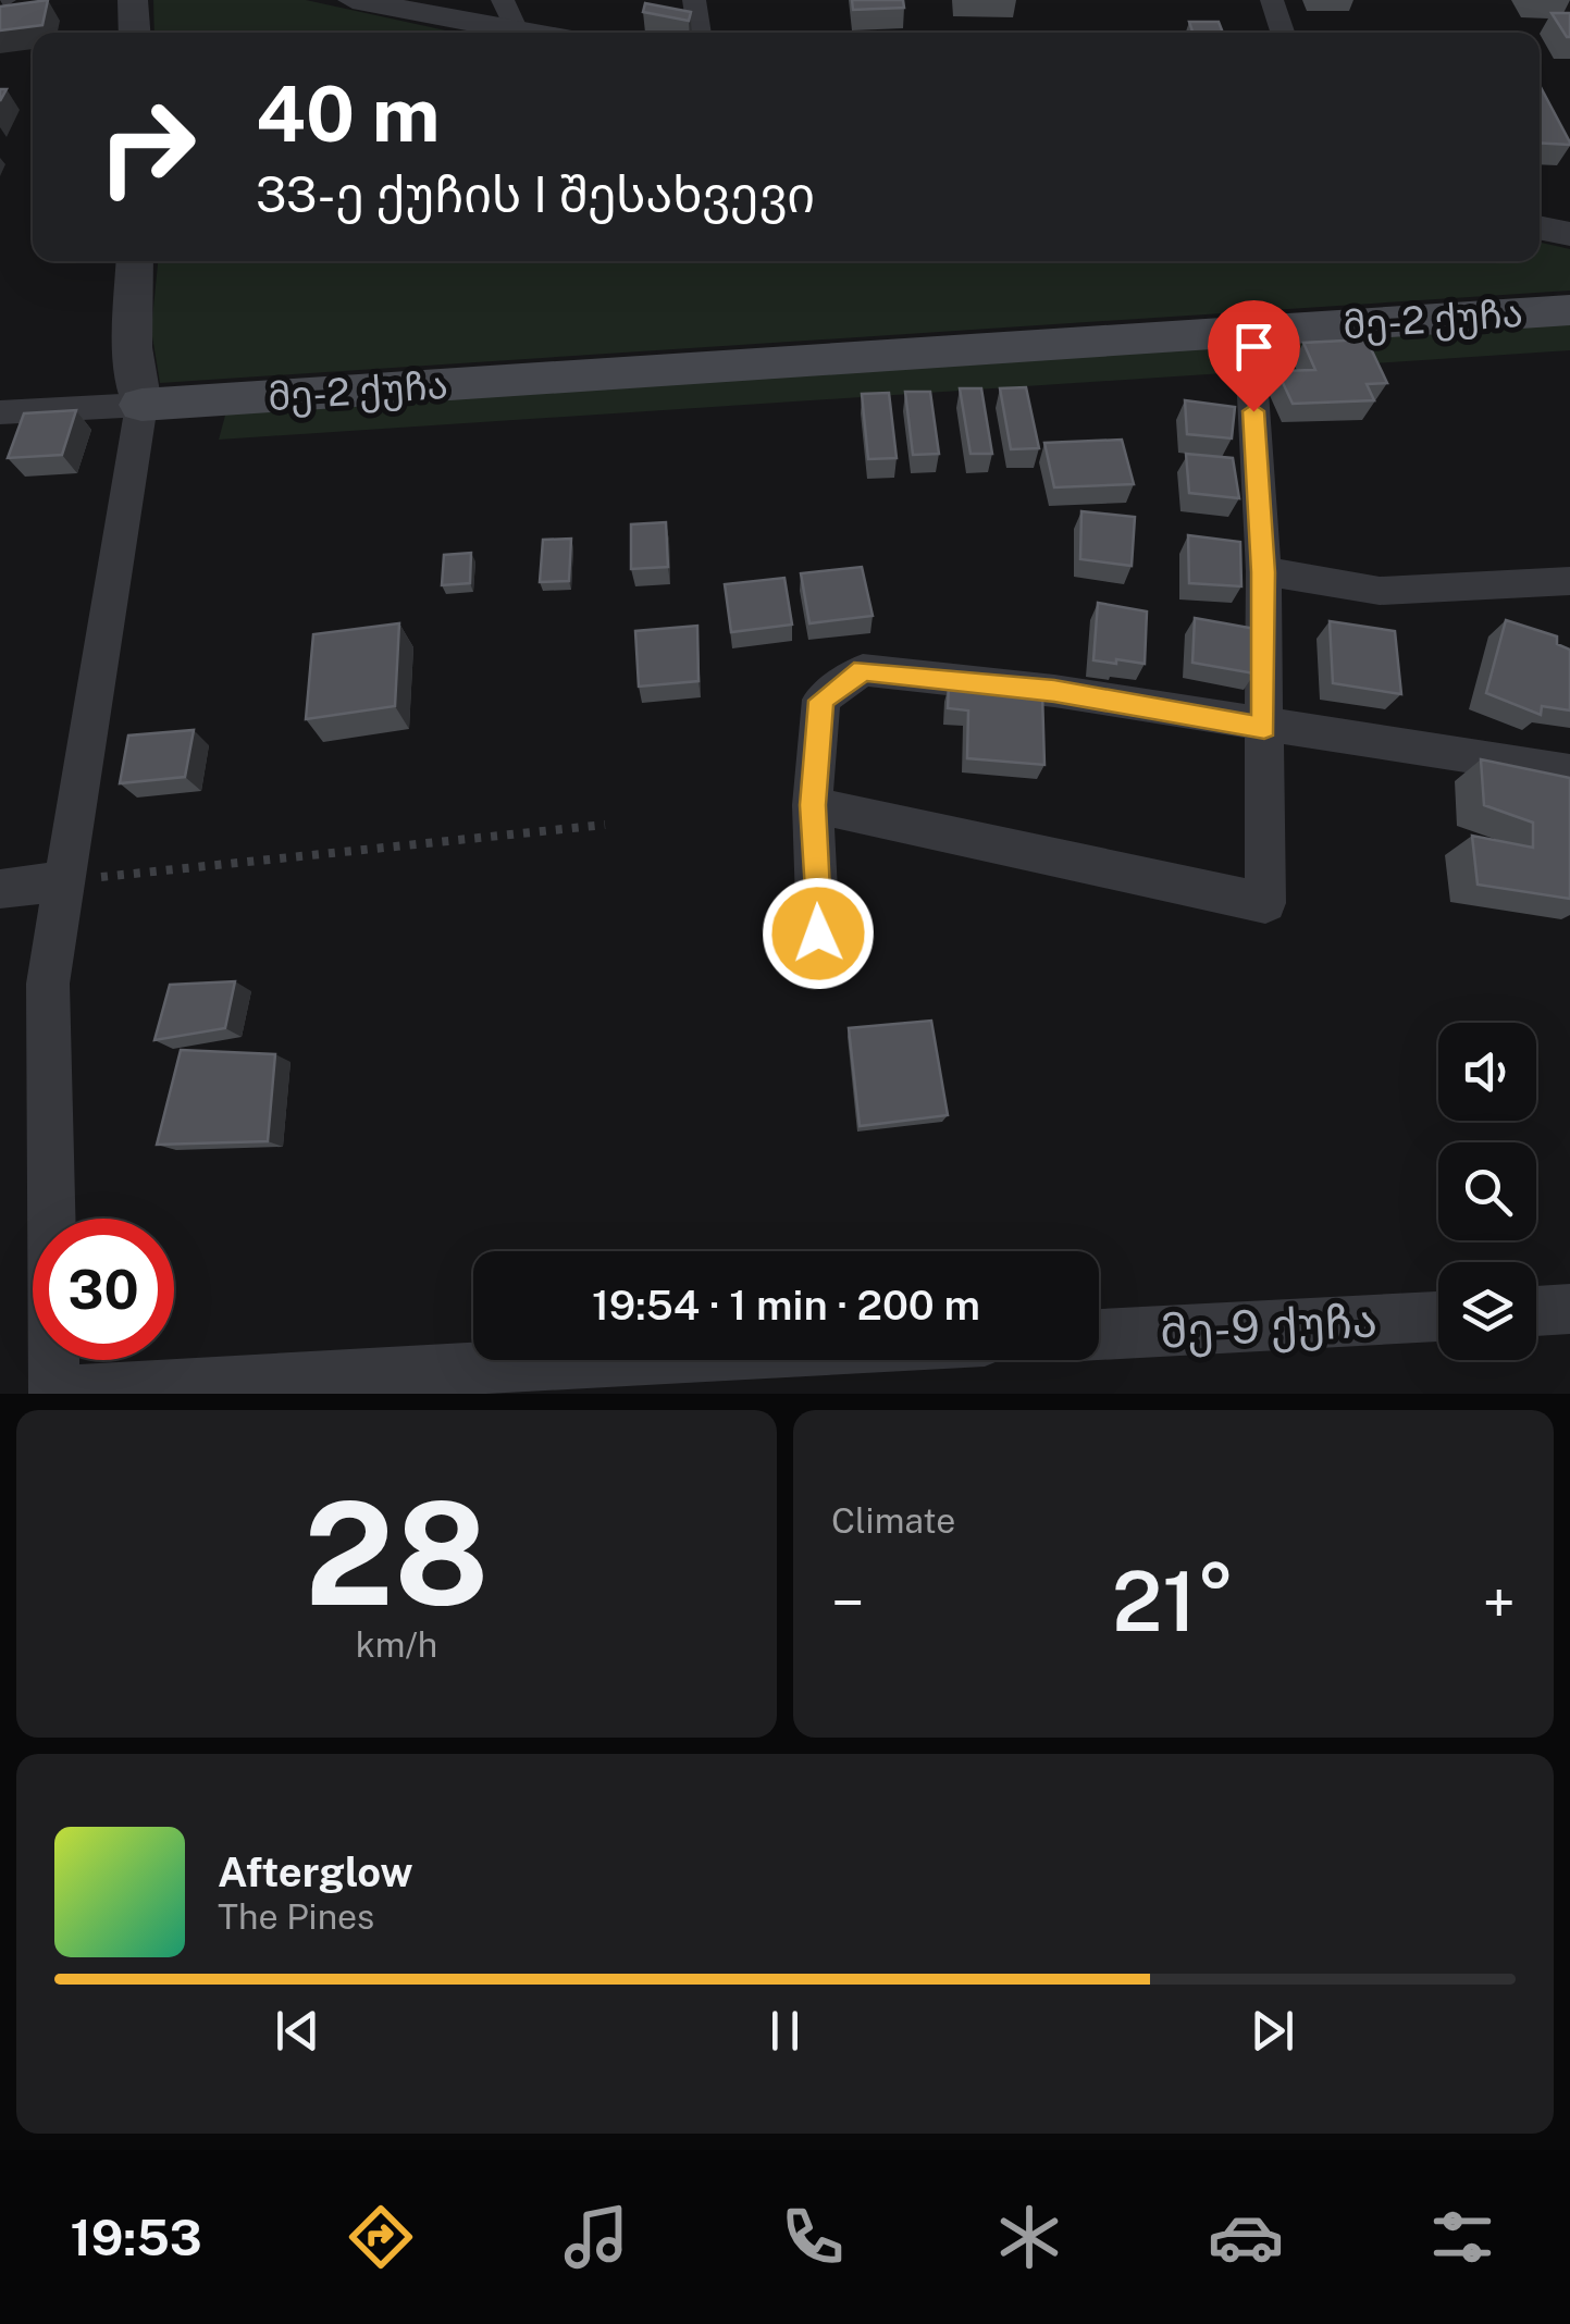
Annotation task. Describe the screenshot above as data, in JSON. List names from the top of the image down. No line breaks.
{"streets":{"main road":["მე-2 ქუჩა"],"street":["მე-9 ქუჩა"]},"page":{"turn":["40 m","33-ე ქუჩის I შესახვევი"],"limit":"30","trip":"19:54 · 1 min · 200 m","tile":[["28","km/h"],"Climate"],"heat":["−","21°","+"],"song":["Afterglow","The Pines"],"tabs":"19:53"}}
